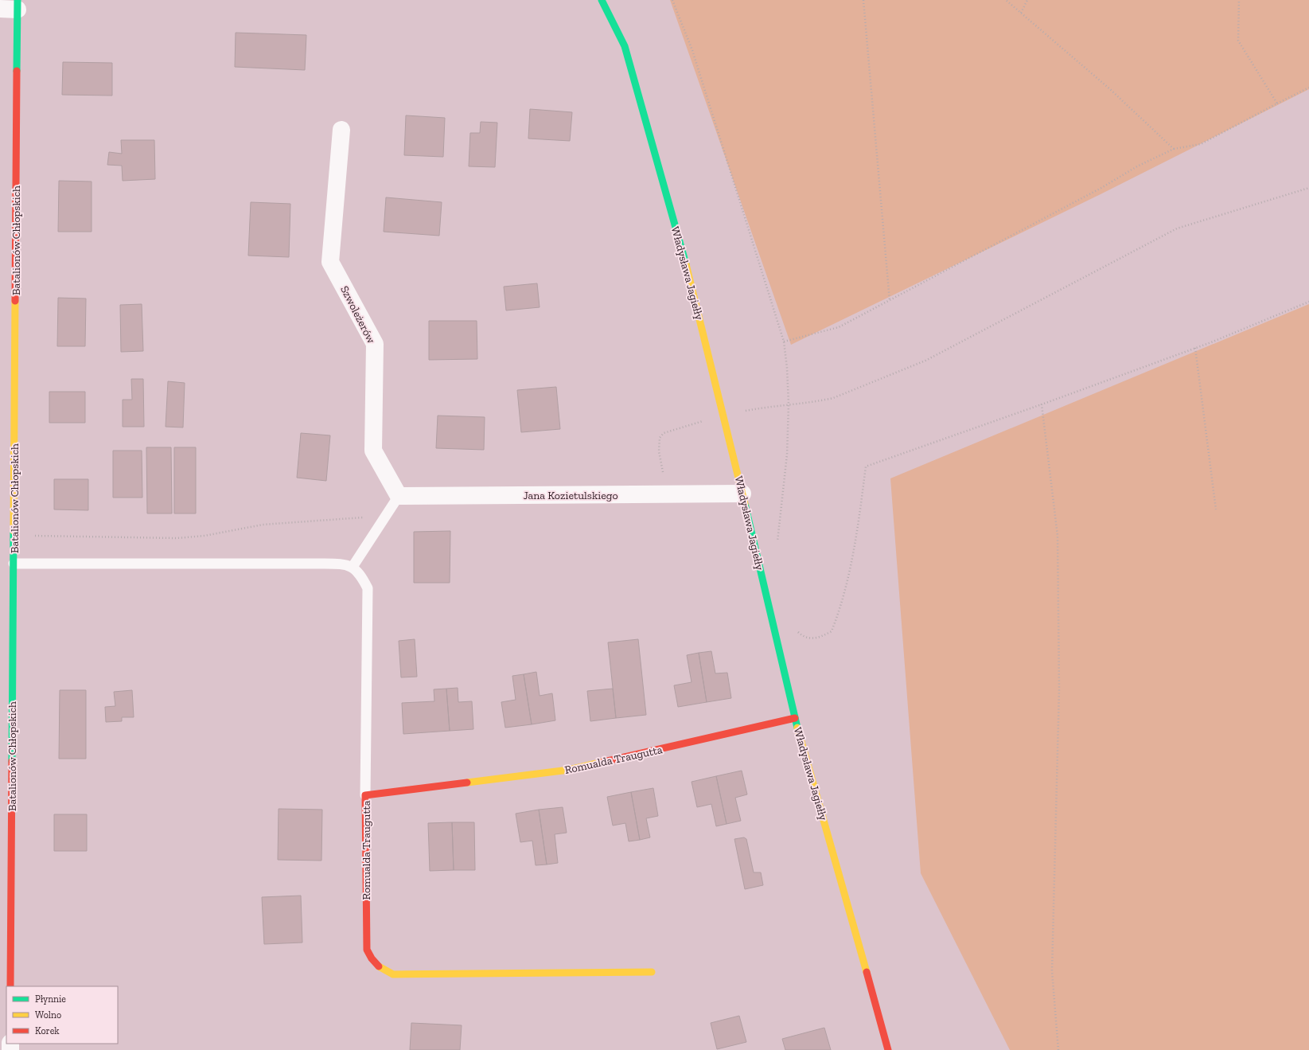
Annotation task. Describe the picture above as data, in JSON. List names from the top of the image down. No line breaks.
{"streets":{"street":["Batalionów Chłopskich","Władysława Jagiełły","Szwoleżerów","Jana Kozietulskiego","Romualda Traugutta"]},"crossings":[["Władysława Jagiełły","Jana Kozietulskiego"],["Władysława Jagiełły","Romualda Traugutta"],["Szwoleżerów","Jana Kozietulskiego"]],"legend":["Płynnie","Wolno","Korek"]}
